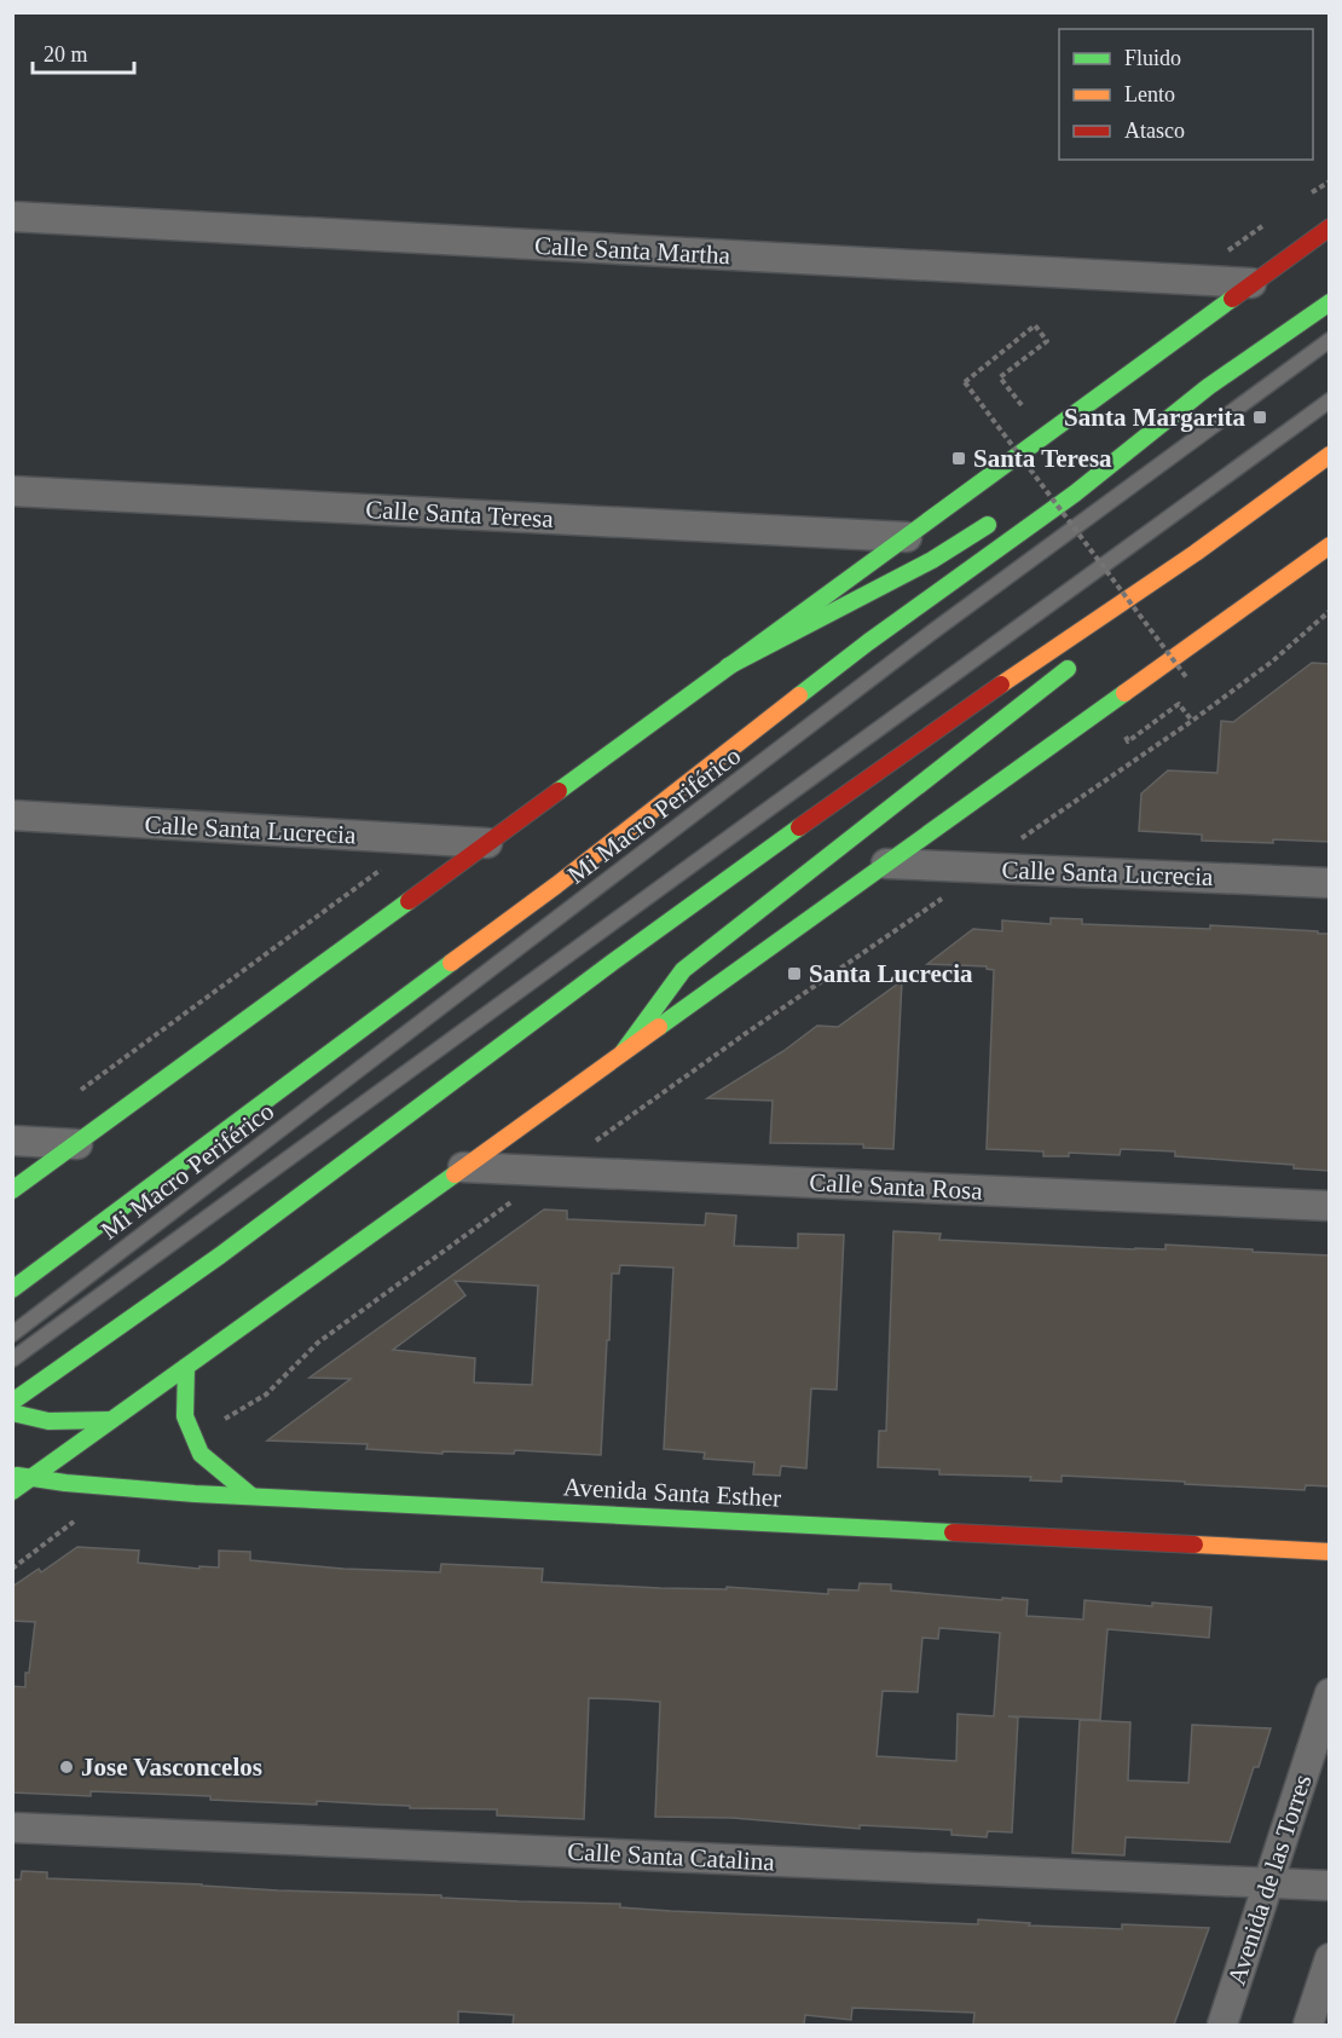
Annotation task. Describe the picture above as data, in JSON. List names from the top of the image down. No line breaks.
{"streets":{"main road":["Avenida Santa Esther"],"street":["Calle Santa Martha","Calle Santa Teresa","Calle Santa Lucrecia","Calle Santa Rosa","Calle Santa Catalina","Avenida de las Torres"],"lane":["Mi Macro Periférico"]},"crossings":[["Calle Santa Catalina","Avenida de las Torres"]],"places":{"transit":["Santa Margarita","Santa Teresa","Santa Lucrecia"],"other":["Jose Vasconcelos"]},"legend":["Fluido","Lento","Atasco"],"scale_bar":"20 m"}
